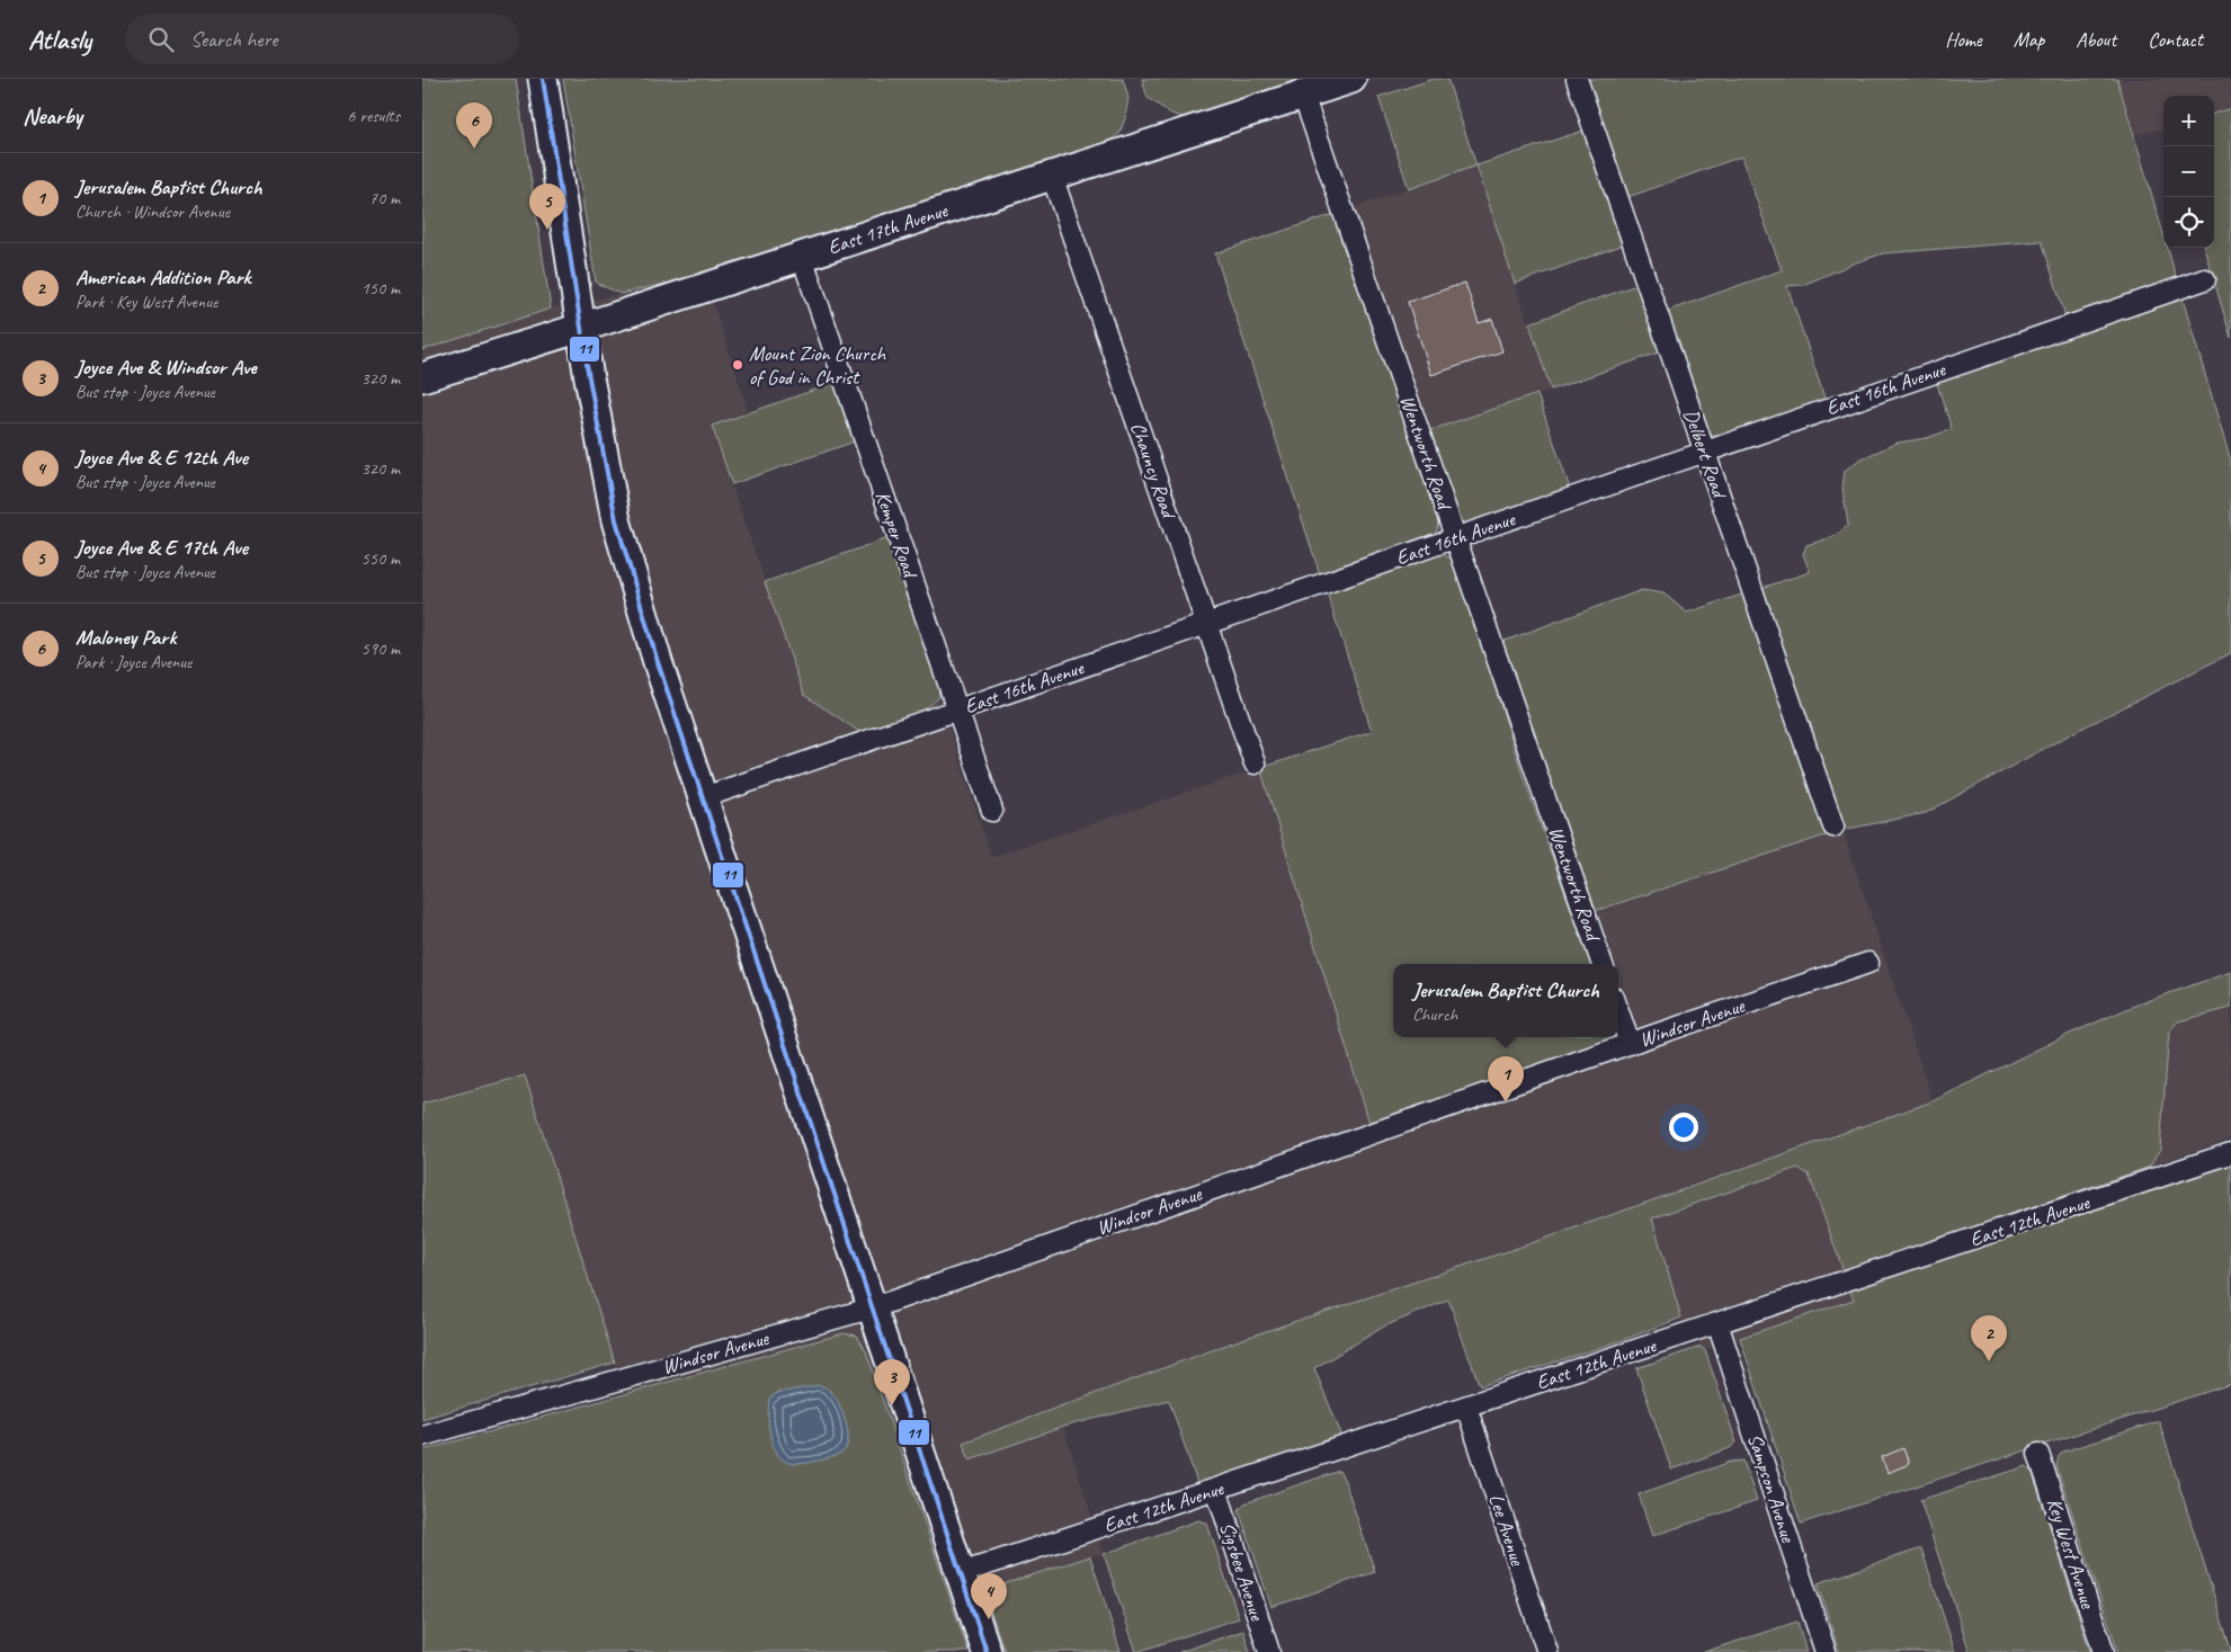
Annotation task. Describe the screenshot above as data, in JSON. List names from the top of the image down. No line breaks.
{"streets":{"street":["East 17th Avenue","East 16th Avenue","Wentworth Road","Delbert Road","Chauncy Road","Kemper Road","Windsor Avenue","East 12th Avenue","Sampson Avenue","Lee Avenue","Key West Avenue","Sigsbee Avenue"]},"crossings":[["East 17th Avenue","Wentworth Road"],["East 17th Avenue","Chauncy Road"],["East 17th Avenue","Kemper Road"],["East 16th Avenue","Wentworth Road"],["East 16th Avenue","Delbert Road"],["East 16th Avenue","Chauncy Road"],["East 16th Avenue","Kemper Road"],["East 12th Avenue","Sampson Avenue"],["East 12th Avenue","Lee Avenue"],["East 12th Avenue","Sigsbee Avenue"]],"places":["Mount Zion Church of God in Christ"],"lines":["transit line 11"],"page":{"header":"Atlasly","search":"Search here","nav":["Home","Map","About","Contact"],"heading":["Nearby","6 results"],"map_buttons":["+","−"],"pins":["6","5","1","2","3","4"],"list":[{"mark":"1","name":"Jerusalem Baptist Church","note":"Church · Windsor Avenue","value":"70 m"},{"mark":"2","name":"American Addition Park","note":"Park · Key West Avenue","value":"150 m"},{"mark":"3","name":"Joyce Ave & Windsor Ave","note":"Bus stop · Joyce Avenue","value":"320 m"},{"mark":"4","name":"Joyce Ave & E 12th Ave","note":"Bus stop · Joyce Avenue","value":"320 m"},{"mark":"5","name":"Joyce Ave & E 17th Ave","note":"Bus stop · Joyce Avenue","value":"550 m"},{"mark":"6","name":"Maloney Park","note":"Park · Joyce Avenue","value":"590 m"}],"popup":["Jerusalem Baptist Church","Church"]}}
